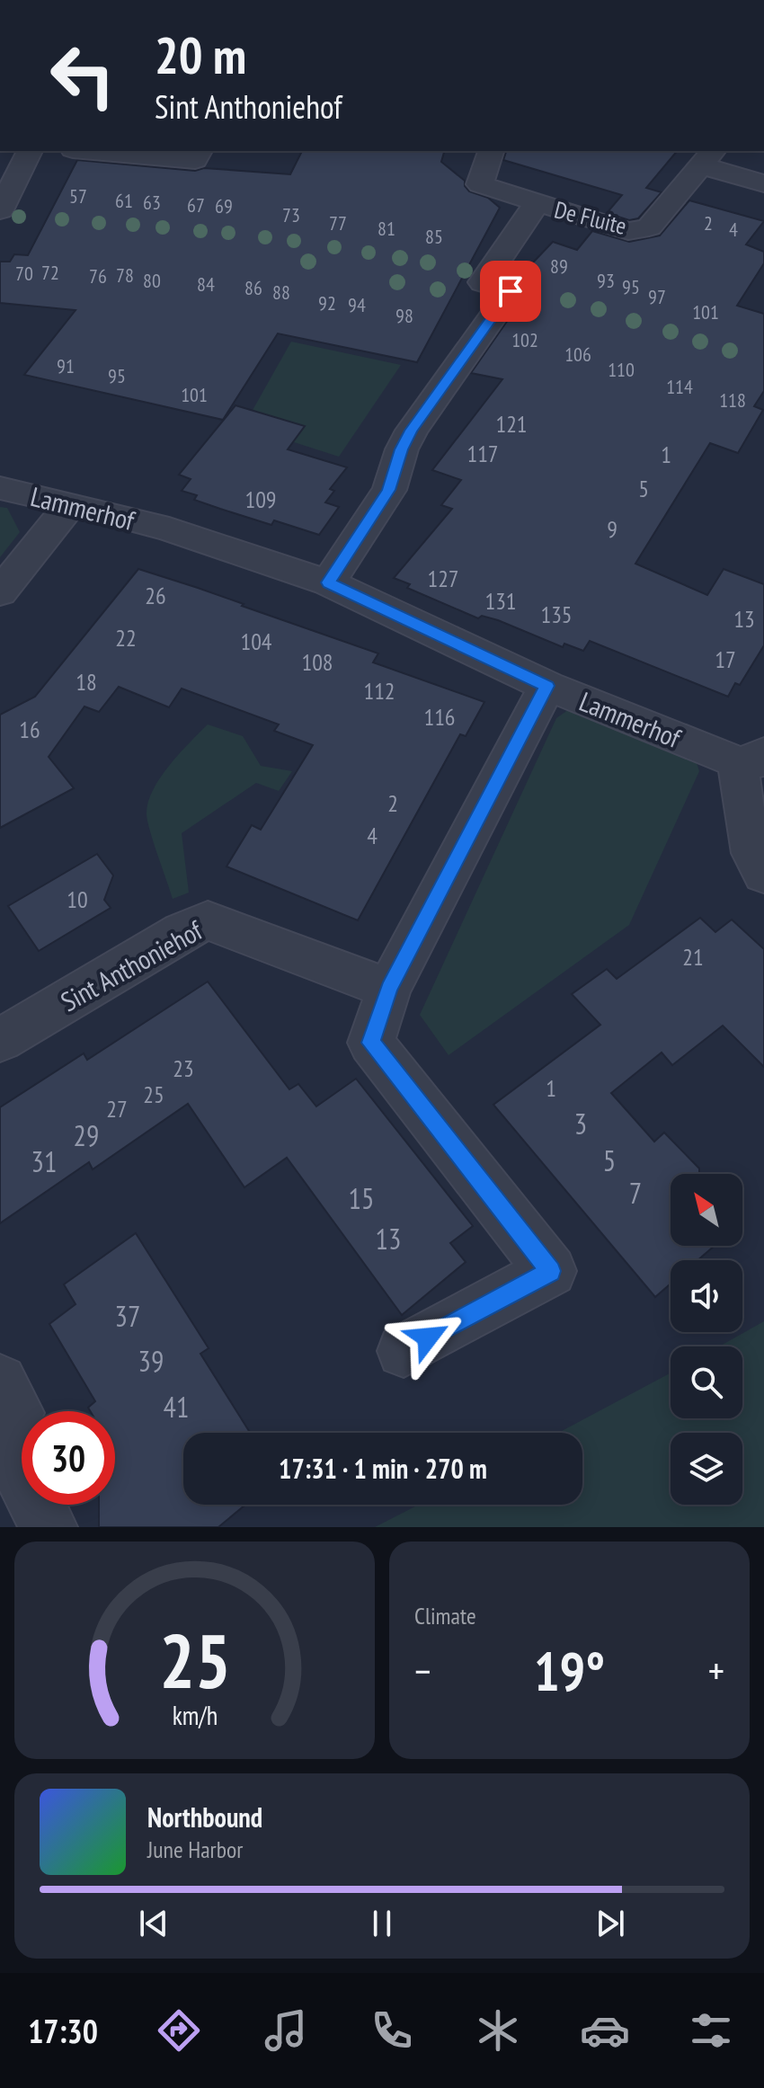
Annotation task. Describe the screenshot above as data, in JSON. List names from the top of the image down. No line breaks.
{"streets":{"street":["De Fluite","Lammerhof","Sint Anthoniehof"]},"crossings":[["De Fluite","Lammerhof"]],"house_numbers":["57","61","63","67","69","73","77","2","81","4","85","89","72","70","78","76","80","93","84","95","86","88","97","92","94","101","98","102","106","91","110","95","114","101","118","121","117","1","5","109","9","127","26","131","135","13","22","104","17","108","18","112","116","16","2","4","10","21","23","1","25","27","3","29","5","31","7","15","13","37","39","41"],"north":"top left","page":{"turn":["20 m","Sint Anthoniehof"],"limit":"30","trip":"17:31 · 1 min · 270 m","tile":"Climate","heat":["−","19°","+"],"song":["Northbound","June Harbor"],"tabs":"17:30","gauge":["25","km/h"]}}
